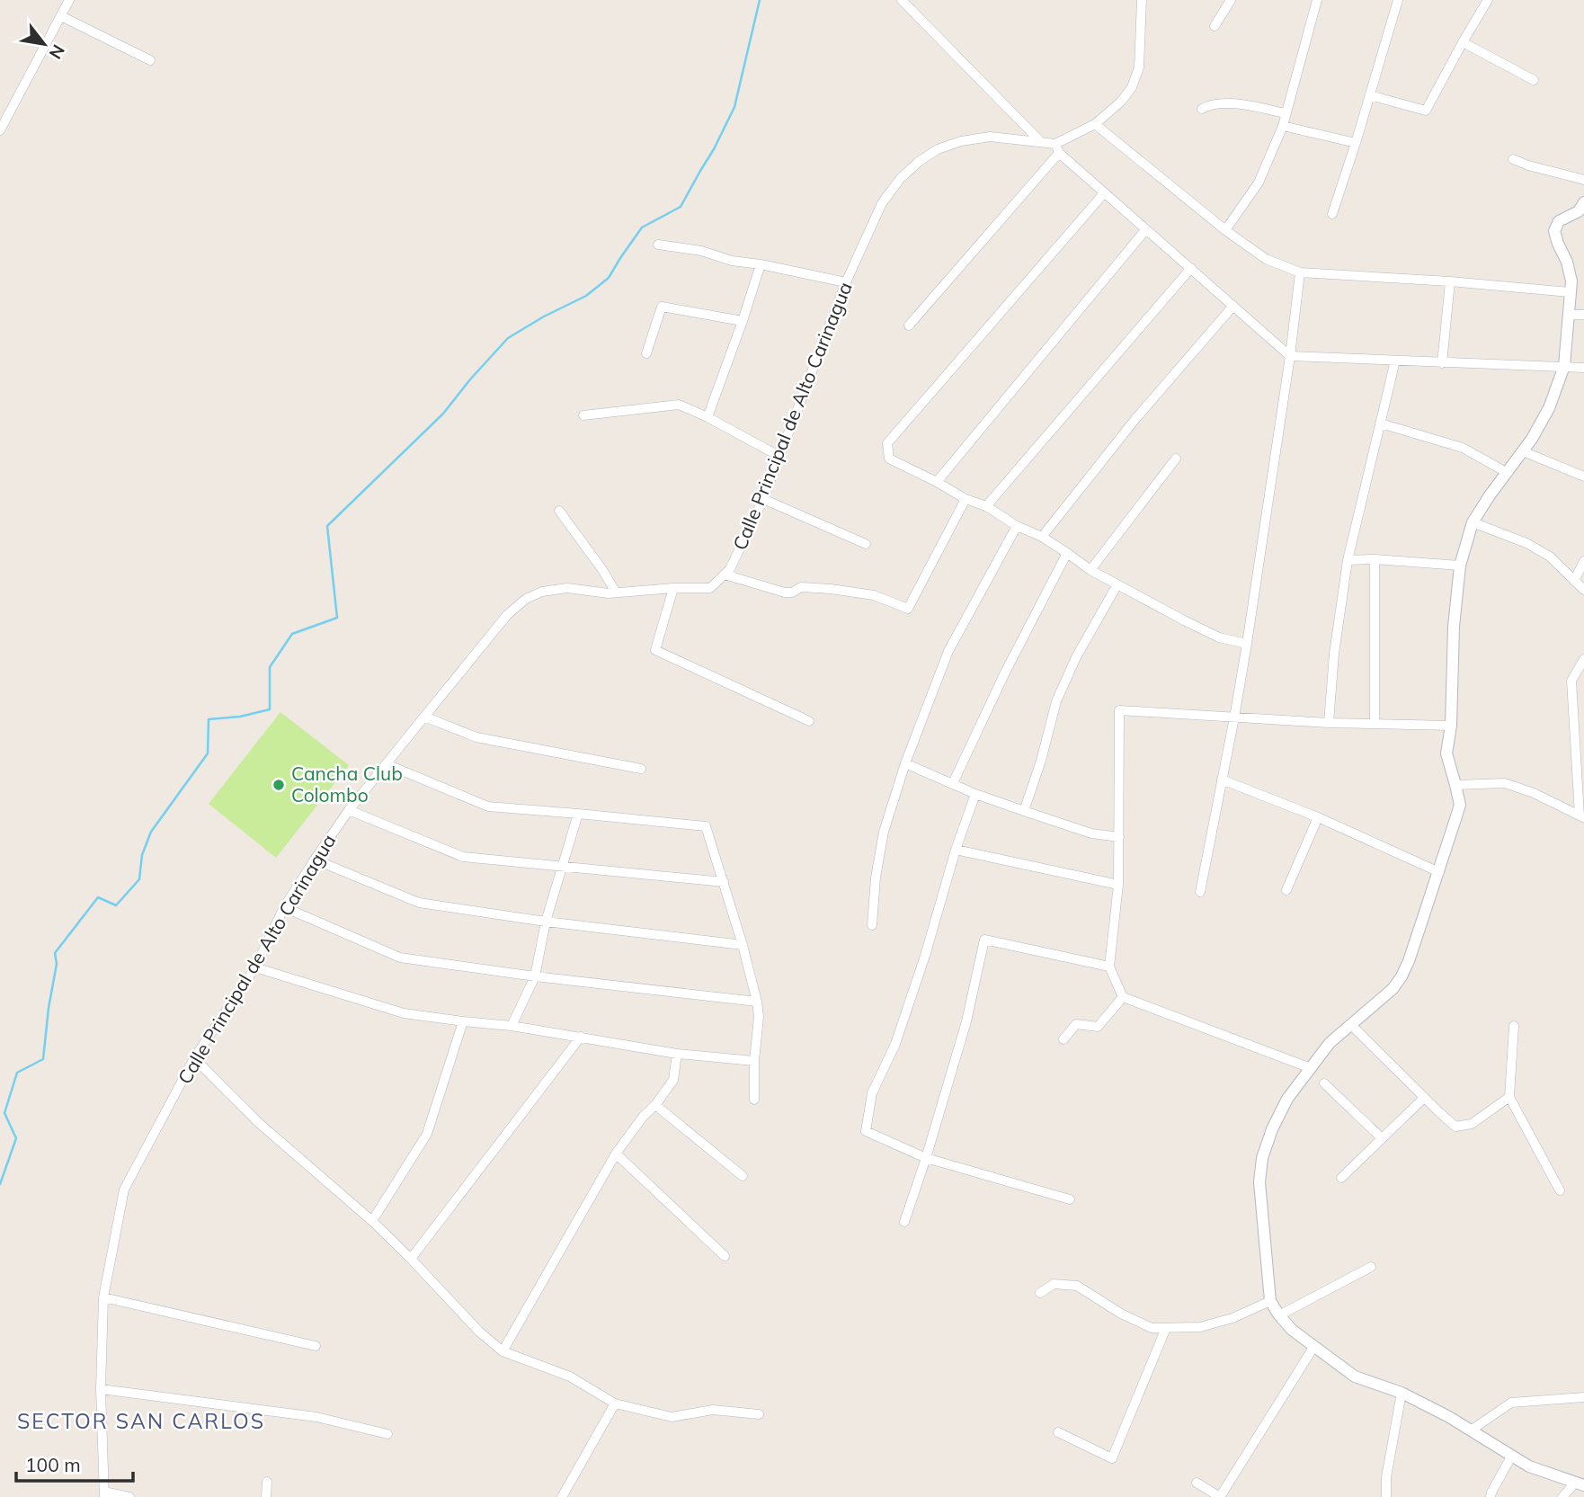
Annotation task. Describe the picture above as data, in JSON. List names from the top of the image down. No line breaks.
{"streets":{"street":["Calle Principal de Alto Carinagua"]},"districts":["SECTOR SAN CARLOS"],"places":["Cancha Club Colombo"],"scale_bar":"100 m","north":"bottom right"}
